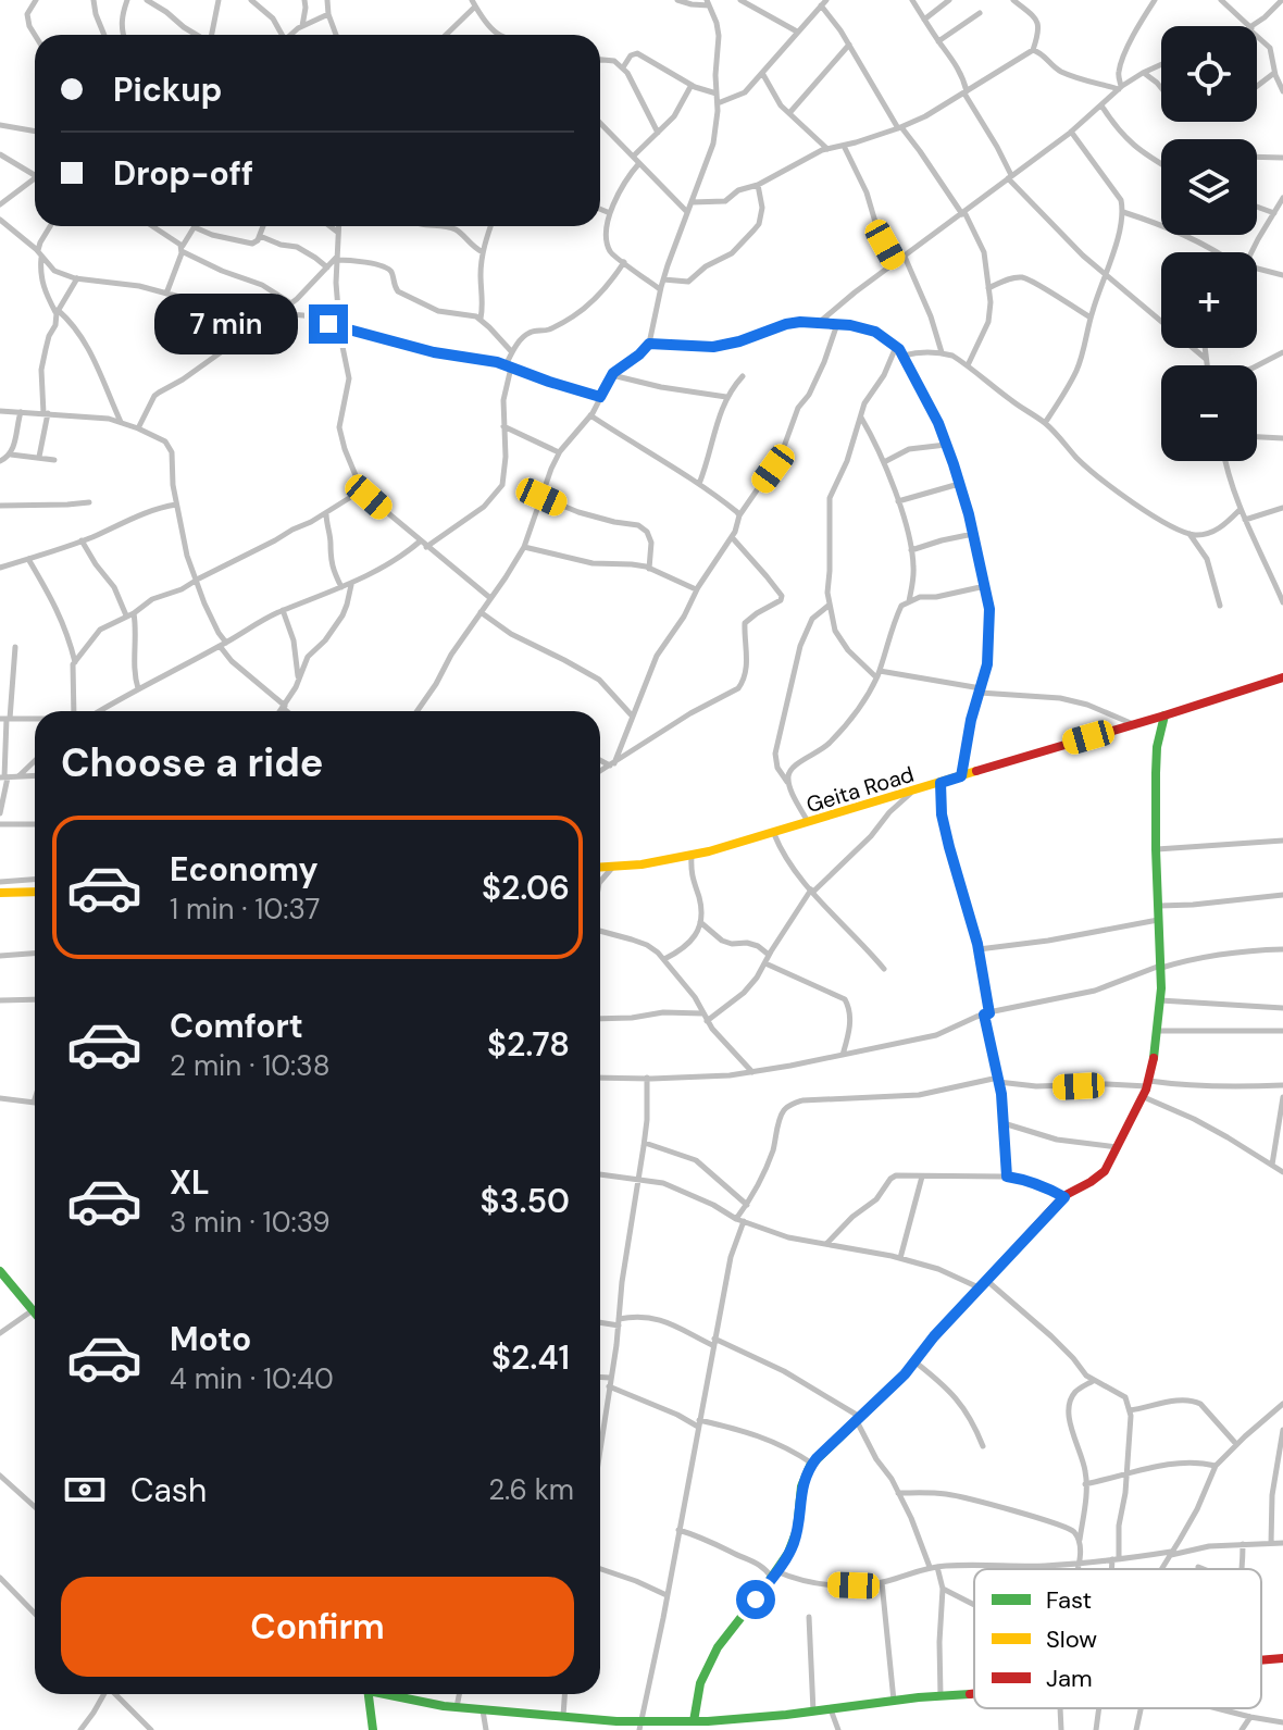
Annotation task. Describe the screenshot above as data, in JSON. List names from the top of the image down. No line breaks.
{"streets":{"main road":["Geita Road"]},"legend":["Fast","Slow","Jam"],"page":{"map_buttons":["+","−"],"banner":["Pickup","Drop-off"],"bubble":"7 min","heading":"Choose a ride","list":[{"name":"Economy","note":"1 min · 10:37","value":"$2.06"},{"name":"Comfort","note":"2 min · 10:38","value":"$2.78"},{"name":"XL","note":"3 min · 10:39","value":"$3.50"},{"name":"Moto","note":"4 min · 10:40","value":"$2.41"}],"pay":["Cash","2.6 km"],"buttons":"Confirm"}}
